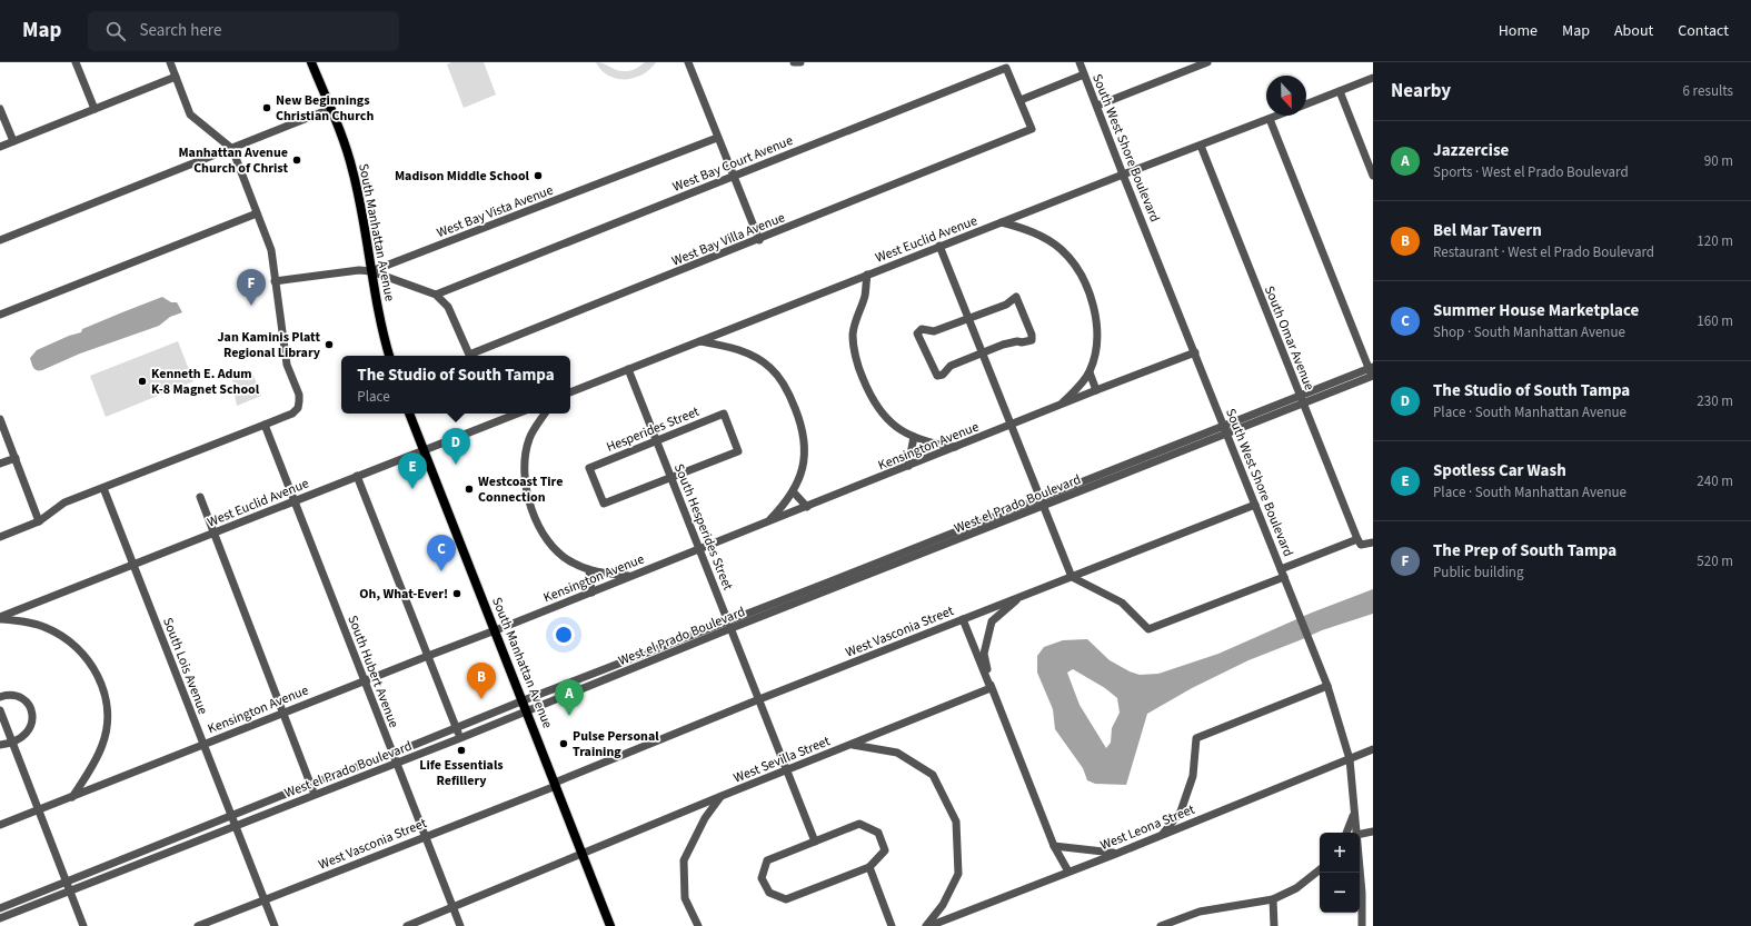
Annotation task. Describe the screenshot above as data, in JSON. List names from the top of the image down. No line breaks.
{"streets":{"main road":["South Manhattan Avenue"],"street":["South West Shore Boulevard","West Bay Court Avenue","West Bay Vista Avenue","West Bay Villa Avenue","West Euclid Avenue","South Omar Avenue","Hesperides Street","Kensington Avenue","West el Prado Boulevard","South Hesperides Street","West Vasconia Street","South Lois Avenue","South Hubert Avenue","West Sevilla Street","West Leona Street"]},"crossings":[["South West Shore Boulevard","West Euclid Avenue"],["South West Shore Boulevard","Kensington Avenue"],["South West Shore Boulevard","West el Prado Boulevard"],["South West Shore Boulevard","West Vasconia Street"],["South West Shore Boulevard","West Leona Street"],["West Bay Court Avenue","West Bay Villa Avenue"],["West Bay Vista Avenue","South Manhattan Avenue"],["South Manhattan Avenue","West Euclid Avenue"],["South Manhattan Avenue","Kensington Avenue"],["South Manhattan Avenue","West el Prado Boulevard"],["South Manhattan Avenue","West Vasconia Street"],["South Manhattan Avenue","West Sevilla Street"],["West Euclid Avenue","South Omar Avenue"],["West Euclid Avenue","South Hesperides Street"],["West Euclid Avenue","South Lois Avenue"],["West Euclid Avenue","South Hubert Avenue"],["South Omar Avenue","West el Prado Boulevard"],["Hesperides Street","South Hesperides Street"],["Kensington Avenue","South Hesperides Street"],["Kensington Avenue","South Lois Avenue"],["Kensington Avenue","South Hubert Avenue"],["West el Prado Boulevard","South Hesperides Street"],["West el Prado Boulevard","South Lois Avenue"],["West el Prado Boulevard","South Hubert Avenue"],["South Hesperides Street","West Vasconia Street"],["South Hesperides Street","West Sevilla Street"],["West Vasconia Street","South Lois Avenue"],["West Vasconia Street","South Hubert Avenue"],["South Hubert Avenue","West Sevilla Street"]],"places":["New Beginnings Christian Church","Manhattan Avenue Church of Christ","Madison Middle School","Jan Kaminis Platt Regional Library","Kenneth E. Adum K-8 Magnet School","Westcoast Tire Connection","Oh, What-Ever!","Pulse Personal Training","Life Essentials Refillery"],"north":"bottom","page":{"header":"Map","search":"Search here","nav":["Home","Map","About","Contact"],"heading":["Nearby","6 results"],"list":[{"mark":"A","name":"Jazzercise","note":"Sports · West el Prado Boulevard","value":"90 m"},{"mark":"B","name":"Bel Mar Tavern","note":"Restaurant · West el Prado Boulevard","value":"120 m"},{"mark":"C","name":"Summer House Marketplace","note":"Shop · South Manhattan Avenue","value":"160 m"},{"mark":"D","name":"The Studio of South Tampa","note":"Place · South Manhattan Avenue","value":"230 m"},{"mark":"E","name":"Spotless Car Wash","note":"Place · South Manhattan Avenue","value":"240 m"},{"mark":"F","name":"The Prep of South Tampa","note":"Public building","value":"520 m"}],"pins":["F","D","E","C","B","A"],"popup":["The Studio of South Tampa","Place"],"map_buttons":["+","−"]}}
